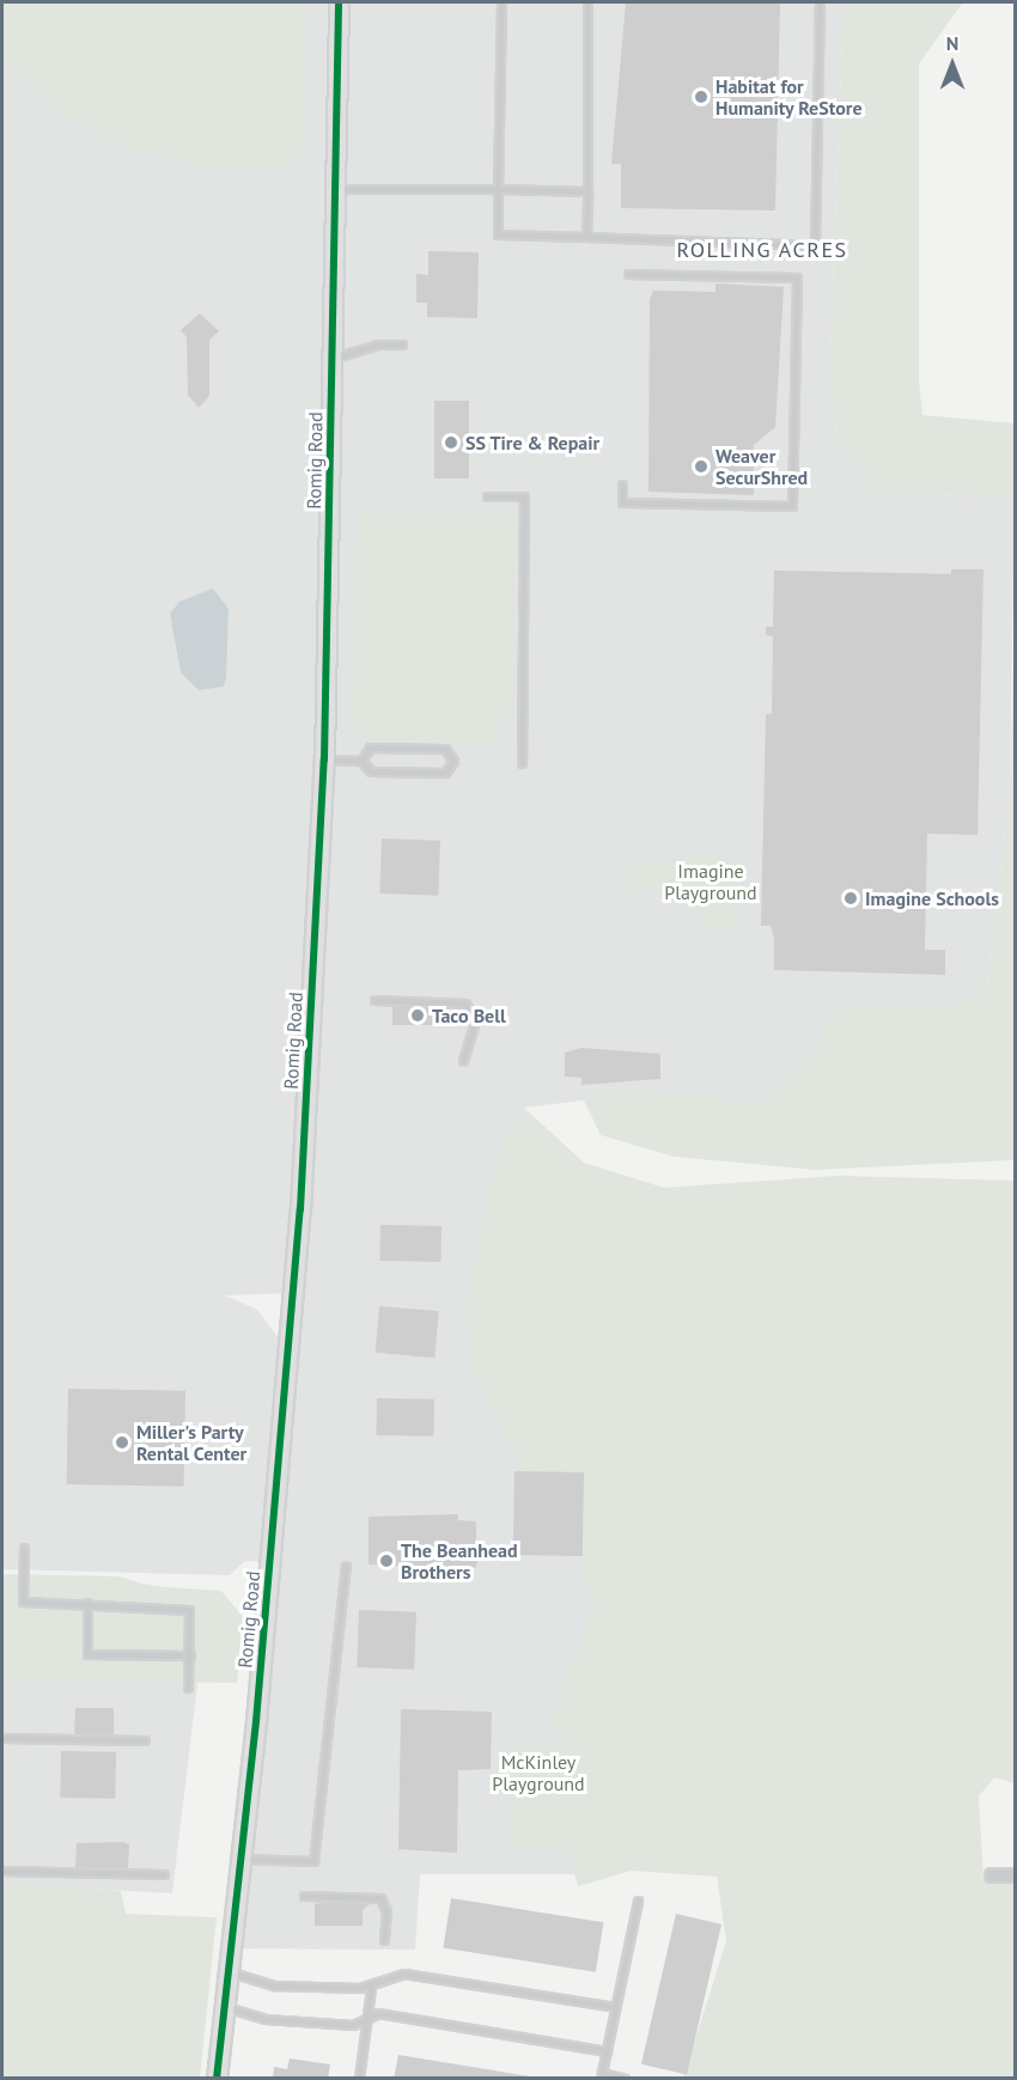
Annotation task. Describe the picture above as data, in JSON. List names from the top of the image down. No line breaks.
{"streets":{"street":["Romig Road"]},"districts":["ROLLING ACRES"],"parks":["Imagine Playground","McKinley Playground"],"places":["Habitat for Humanity ReStore","SS Tire & Repair","Weaver SecurShred","Imagine Schools","Taco Bell","Miller's Party Rental Center","The Beanhead Brothers"],"north":"top"}
